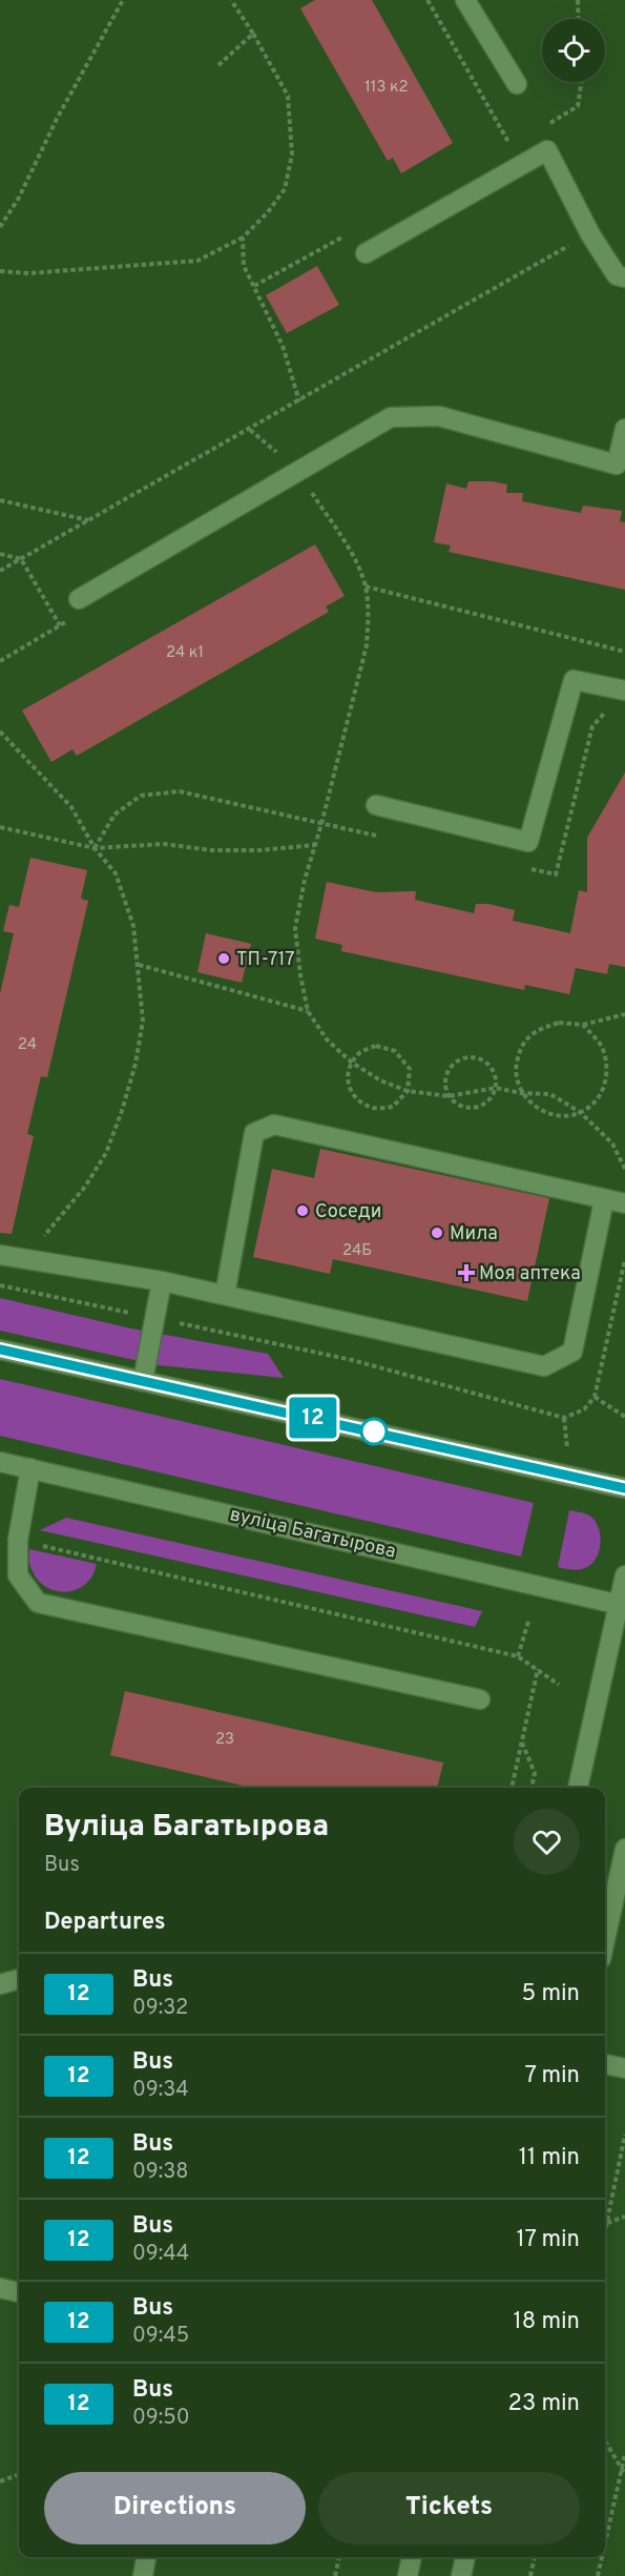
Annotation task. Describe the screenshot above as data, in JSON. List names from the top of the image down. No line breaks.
{"streets":{"street":["вуліца Багатырова"]},"places":{"other":["ТП-717","Соседи","Мила"],"health":["Моя аптека"]},"lines":["bus line 12"],"house_numbers":["113 к2","24 к1","24","24Б","23"],"page":{"on_map":"12","heading":[["Вуліца Багатырова","Bus"],"Departures"],"list":[{"mark":"12","name":"Bus","note":"09:32","value":"5 min"},{"mark":"12","name":"Bus","note":"09:34","value":"7 min"},{"mark":"12","name":"Bus","note":"09:38","value":"11 min"},{"mark":"12","name":"Bus","note":"09:44","value":"17 min"},{"mark":"12","name":"Bus","note":"09:45","value":"18 min"},{"mark":"12","name":"Bus","note":"09:50","value":"23 min"}],"buttons":["Directions","Tickets"]}}
